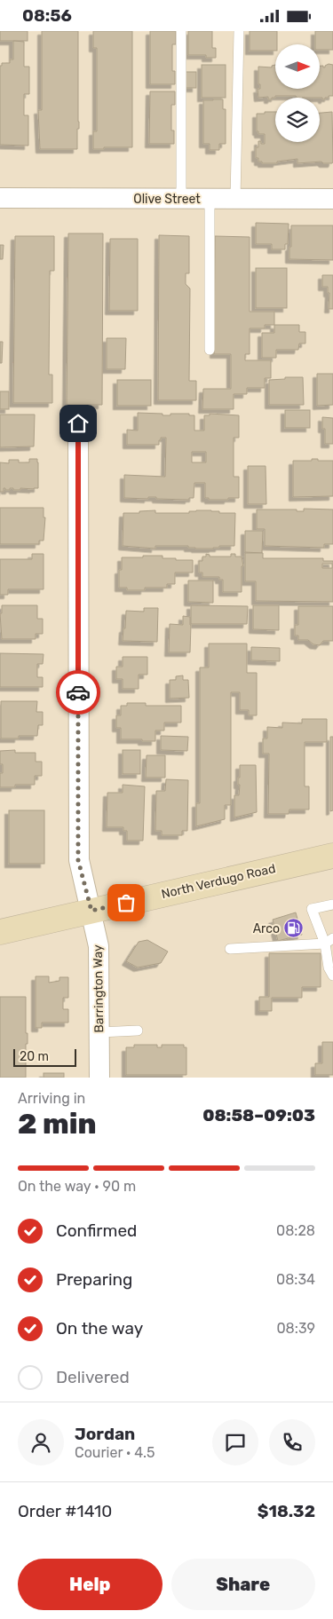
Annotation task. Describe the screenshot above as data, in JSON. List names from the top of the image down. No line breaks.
{"streets":{"main road":["North Verdugo Road"],"street":["Olive Street","Barrington Way"]},"crossings":[["North Verdugo Road","Barrington Way"]],"places":{"fuel station":["Arco"]},"scale_bar":"20 m","north":"right","page":{"status":"08:56","scale":"20 m","heading":["2 min","Arriving in","08:58–09:03"],"panel":["Jordan","Courier · 4.5","Order #1410","$18.32"],"bar":"On the way · 90 m","list":[["Confirmed","08:28"],["Preparing","08:34"],["On the way","08:39"],"Delivered"],"buttons":["Help","Share"]}}
